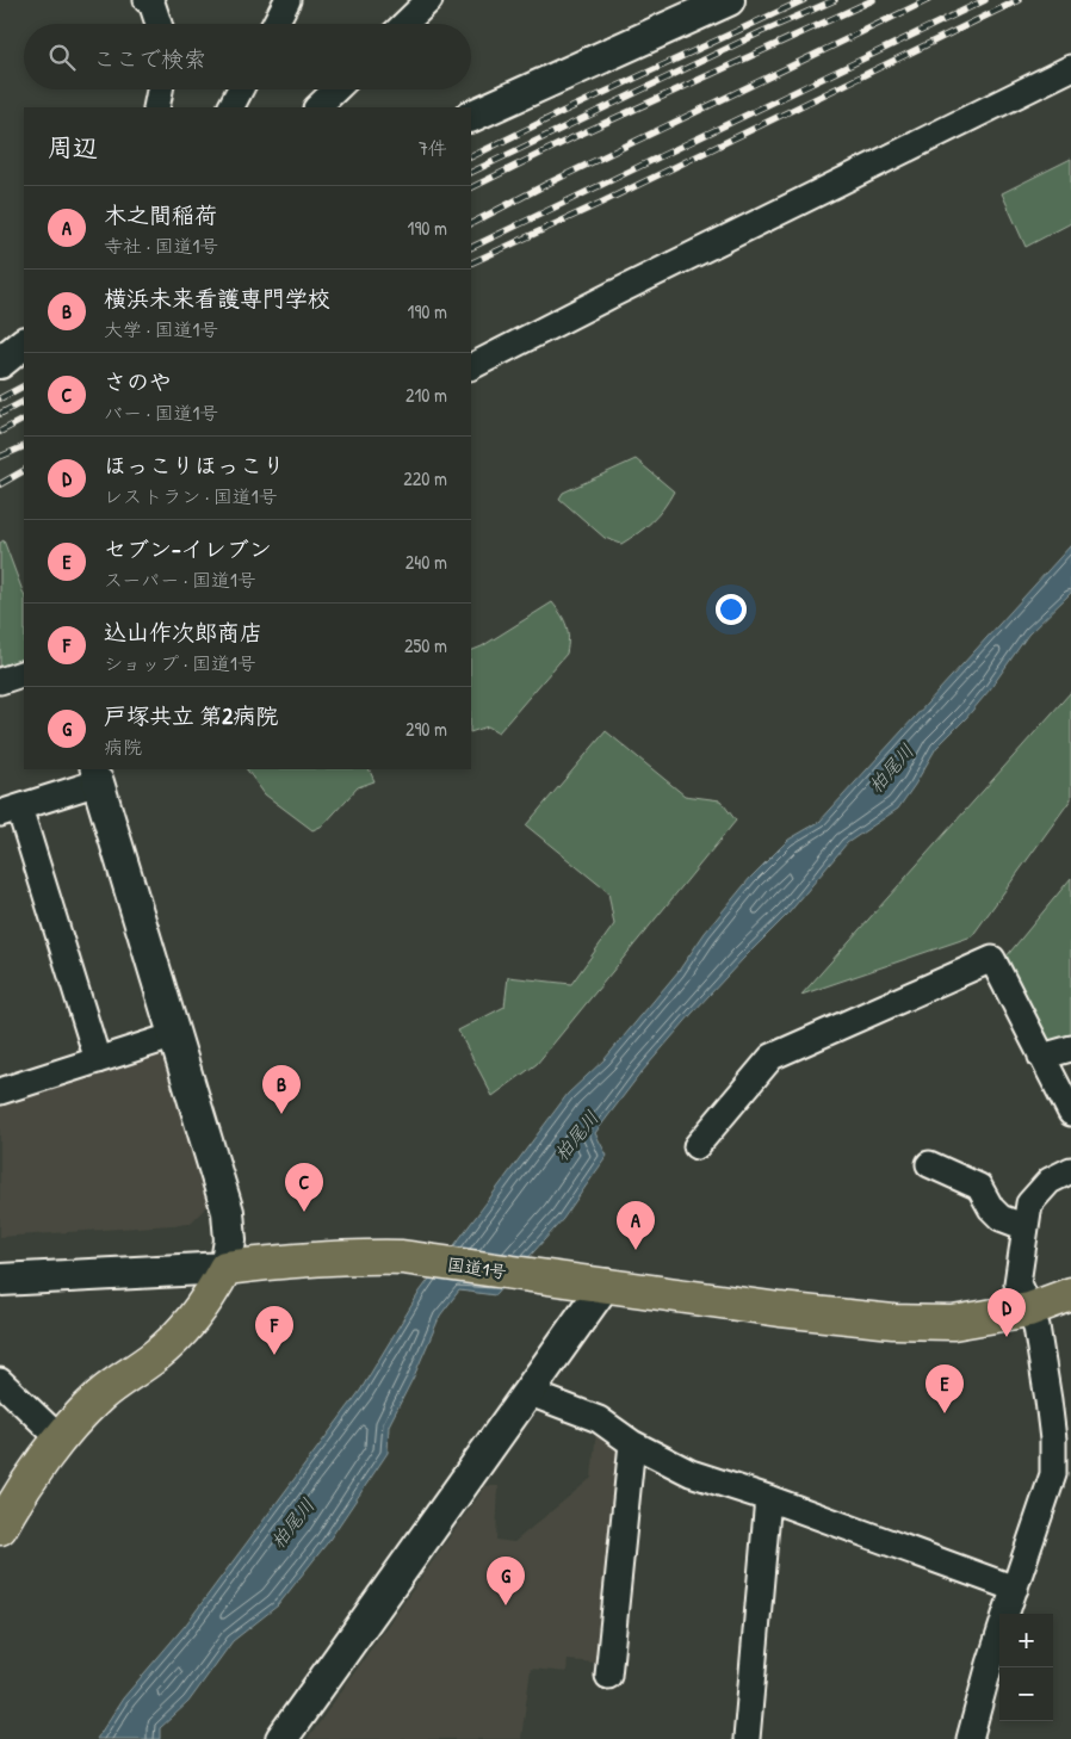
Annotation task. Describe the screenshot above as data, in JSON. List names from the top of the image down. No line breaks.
{"streets":{"highway":["国道1号"]},"water":["柏尾川"],"page":{"search":"ここで検索","heading":["周辺","7件"],"list":[{"mark":"A","name":"木之間稲荷","note":"寺社 · 国道1号","value":"190 m"},{"mark":"B","name":"横浜未来看護専門学校","note":"大学 · 国道1号","value":"190 m"},{"mark":"C","name":"さのや","note":"バー · 国道1号","value":"210 m"},{"mark":"D","name":"ほっこりほっこり","note":"レストラン · 国道1号","value":"220 m"},{"mark":"E","name":"セブン-イレブン","note":"スーパー · 国道1号","value":"240 m"},{"mark":"F","name":"込山作次郎商店","note":"ショップ · 国道1号","value":"250 m"},{"mark":"G","name":"戸塚共立 第2病院","note":"病院","value":"290 m"}],"pins":["B","C","A","D","F","E","G"],"map_buttons":["+","−"]}}
